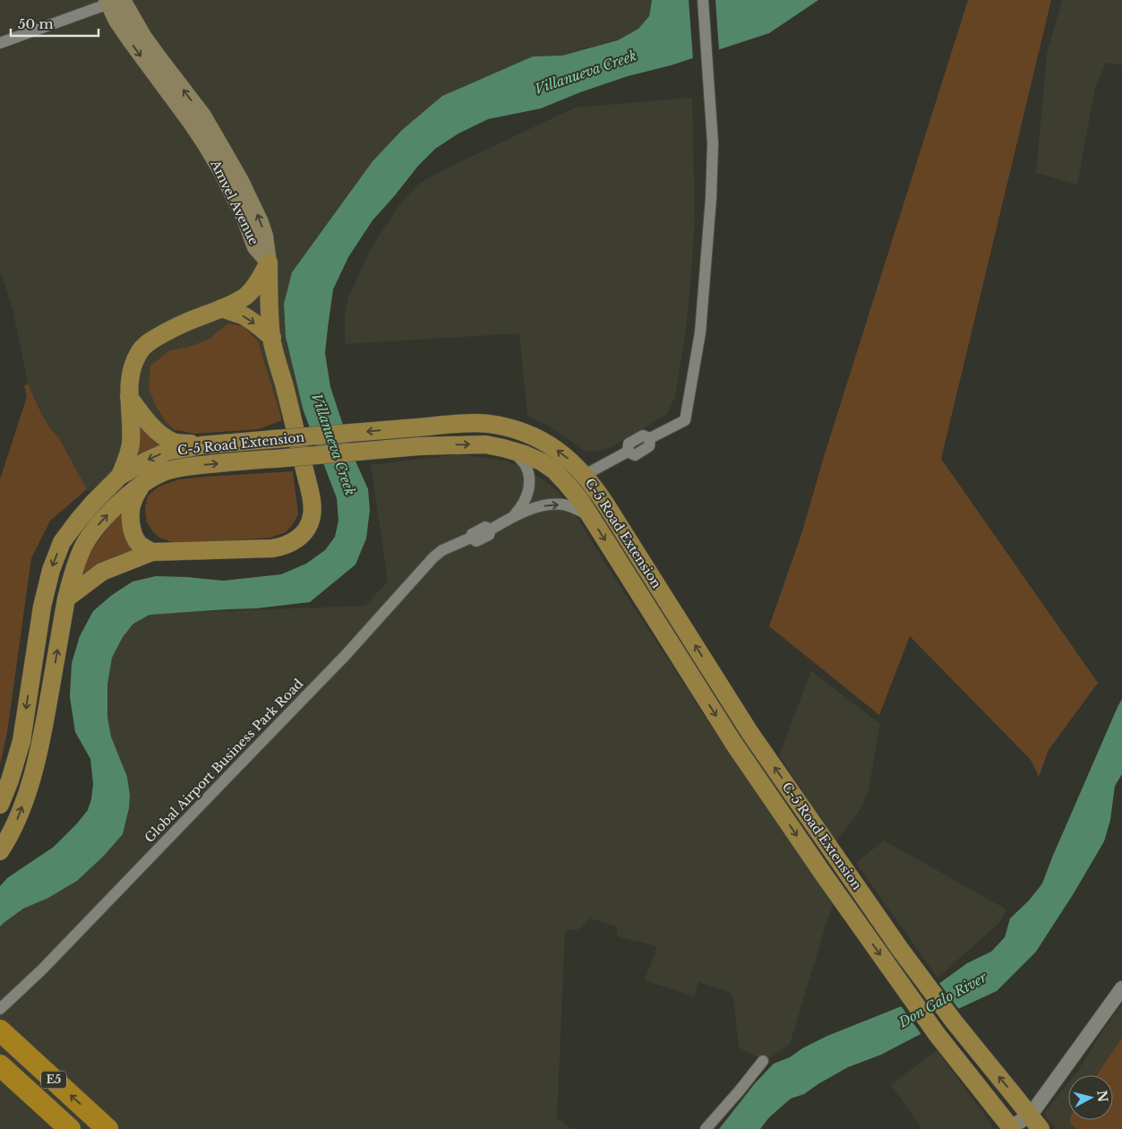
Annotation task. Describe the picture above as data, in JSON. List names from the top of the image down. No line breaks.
{"streets":{"highway":["E5"],"main road":["Amvel Avenue","C-5 Road Extension"],"street":["Global Airport Business Park Road"]},"crossings":[["C-5 Road Extension","Global Airport Business Park Road"]],"water":["Villanueva Creek","Don Galo River"],"scale_bar":"50 m","north":"right"}
